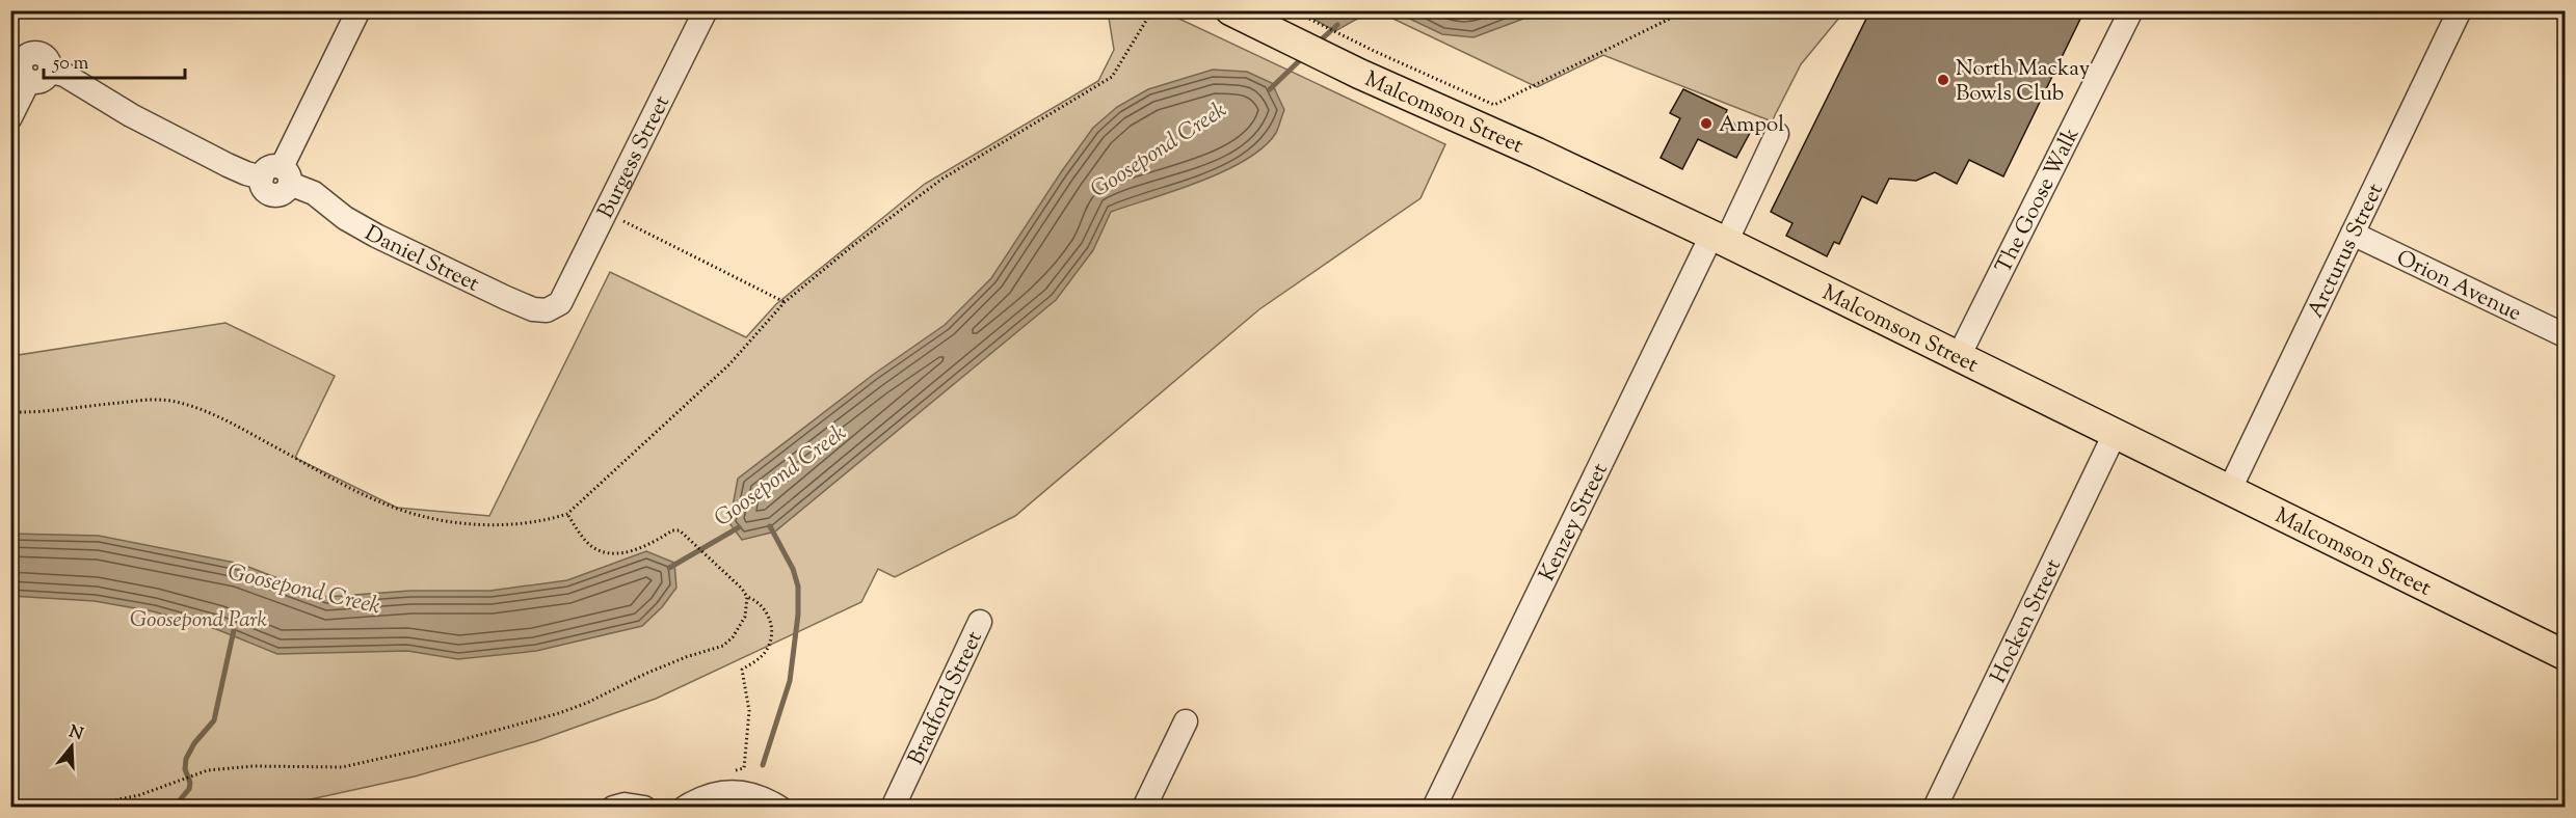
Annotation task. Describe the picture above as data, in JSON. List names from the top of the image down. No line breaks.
{"streets":{"main road":["Malcomson Street"],"street":["Burgess Street","The Goose Walk","Arcturus Street","Daniel Street","Orion Avenue","Kenzey Street","Hocken Street","Bradford Street"]},"crossings":[["Malcomson Street","The Goose Walk"],["Malcomson Street","Arcturus Street"],["Malcomson Street","Kenzey Street"],["Malcomson Street","Hocken Street"],["Burgess Street","Daniel Street"],["Arcturus Street","Orion Avenue"]],"water":["Goosepond Creek"],"parks":["Goosepond Park"],"places":["North Mackay Bowls Club","Ampol"],"scale_bar":"50 m","north":"top"}
